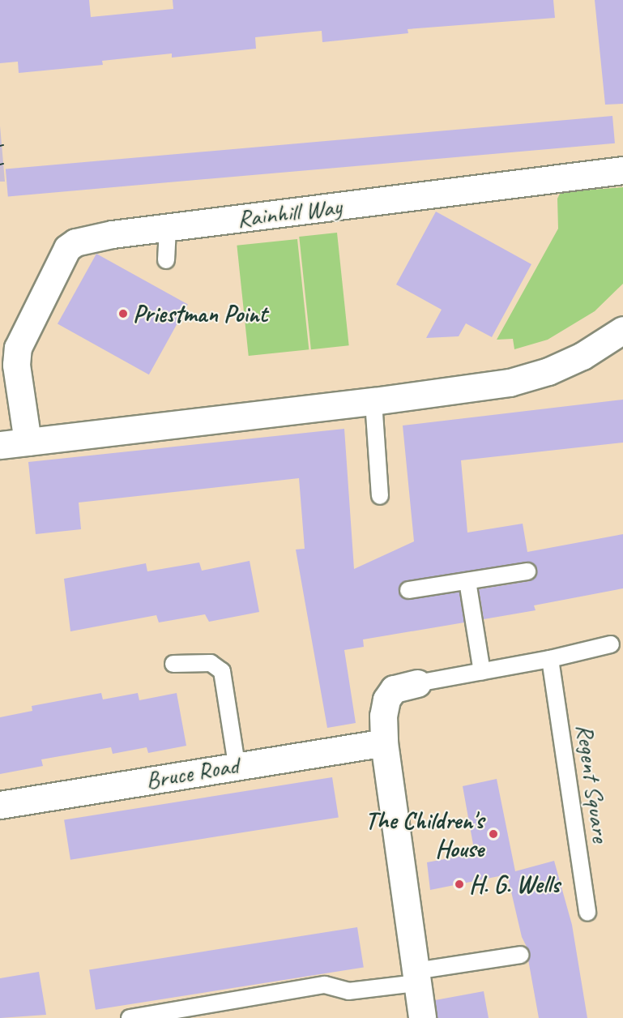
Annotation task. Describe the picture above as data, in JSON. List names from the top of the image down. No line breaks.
{"streets":{"street":["Rainhill Way","Bruce Road"],"lane":["Regent Square"]},"places":["Priestman Point","The Children's House","H. G. Wells"]}
